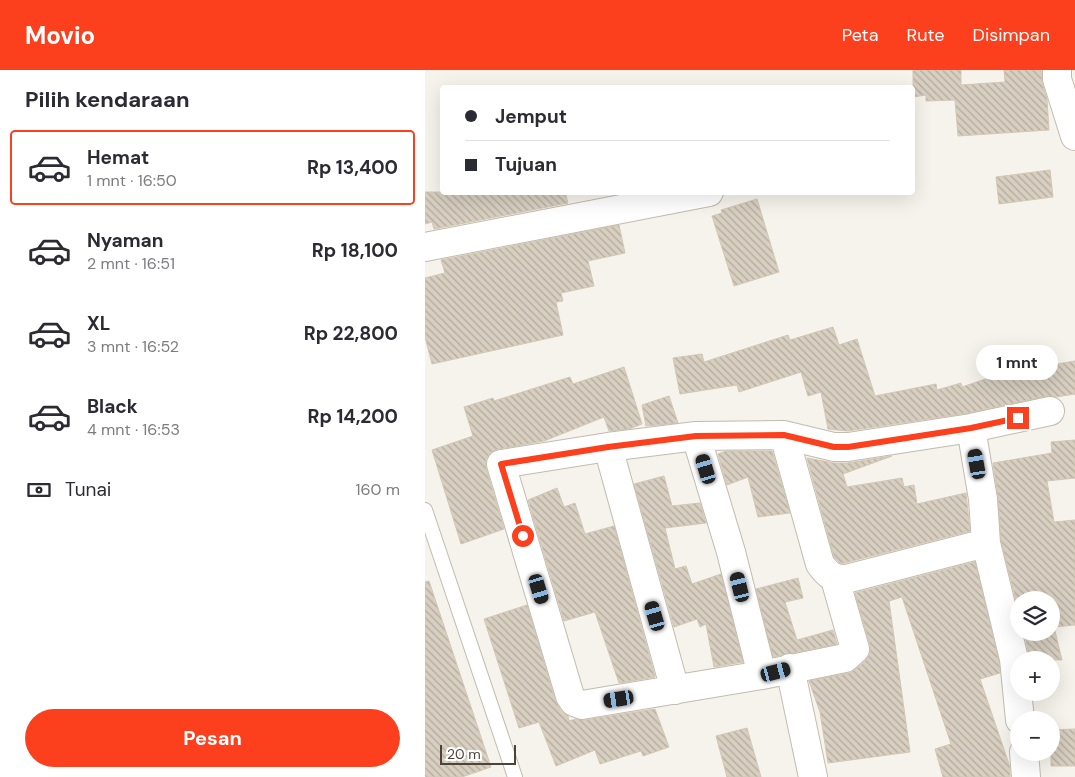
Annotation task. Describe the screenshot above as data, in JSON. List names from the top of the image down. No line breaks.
{"scale_bar":"20 m","page":{"header":"Movio","nav":["Peta","Rute","Disimpan"],"heading":"Pilih kendaraan","banner":["Jemput","Tujuan"],"list":[{"name":"Hemat","note":"1 mnt · 16:50","value":"Rp 13,400"},{"name":"Nyaman","note":"2 mnt · 16:51","value":"Rp 18,100"},{"name":"XL","note":"3 mnt · 16:52","value":"Rp 22,800"},{"name":"Black","note":"4 mnt · 16:53","value":"Rp 14,200"}],"bubble":"1 mnt","pay":["Tunai","160 m"],"map_buttons":["+","−"],"buttons":"Pesan","scale":"20 m"}}
